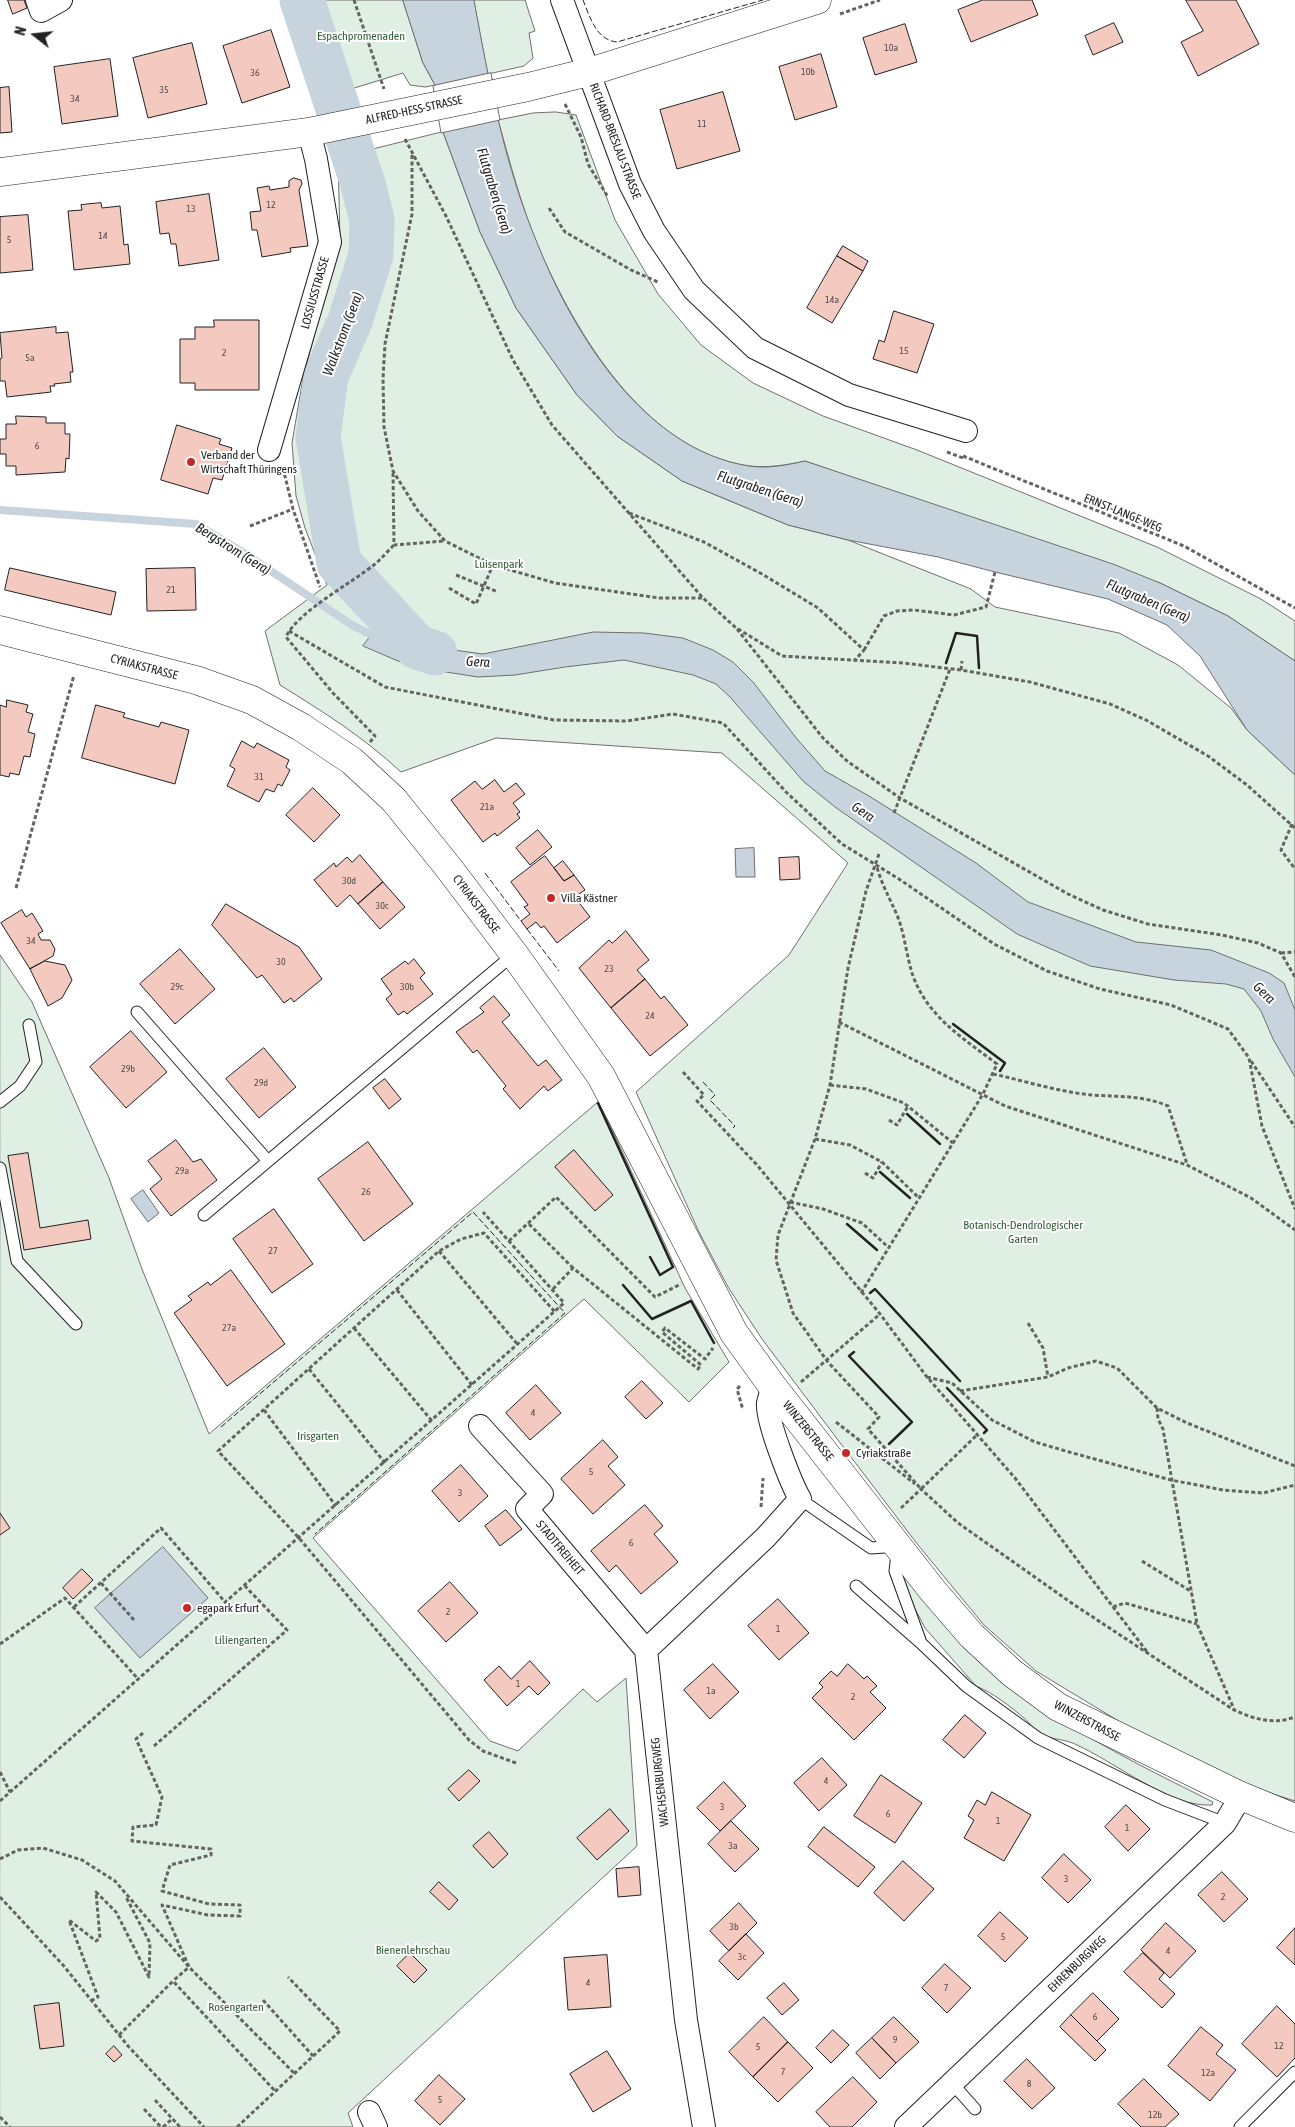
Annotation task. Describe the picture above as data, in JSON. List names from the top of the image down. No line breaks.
{"streets":{"street":["ALFRED-HESS-STRASSE","RICHARD-BRESLAU-STRASSE","LOSSIUSSTRASSE","CYRIAKSTRASSE","WINZERSTRASSE","STADTFREIHEIT","WACHSENBURGWEG","EHRENBURGWEG"],"path":["ERNST-LANGE-WEG"]},"crossings":[["ALFRED-HESS-STRASSE","RICHARD-BRESLAU-STRASSE"],["ALFRED-HESS-STRASSE","LOSSIUSSTRASSE"],["RICHARD-BRESLAU-STRASSE","ERNST-LANGE-WEG"],["CYRIAKSTRASSE","WINZERSTRASSE"],["WINZERSTRASSE","EHRENBURGWEG"],["STADTFREIHEIT","WACHSENBURGWEG"]],"water":["Flutgraben (Gera)","Walkstrom (Gera)","Bergstrom (Gera)","Gera"],"parks":["Espachpromenaden","Luisenpark","Botanisch-Dendrologischer Garten","Irisgarten","Liliengarten","Bienenlehrschau","Rosengarten"],"places":["Verband der Wirtschaft Thüringens","Villa Kästner","Cyriakstraße","egapark Erfurt"],"house_numbers":["10a","10b","36","35","34","11","12","13","14","5","14a","15","2","5a","6","21","31","21a","30d","30c","34","30","23","29c","30b","24","29b","29d","29a","26","27","27a","4","5","3","6","2","1","1","1a","2","4","3","6","1","1","3a","3","2","3b","5","4","3c","4","7","6","9","12","5","7","12a","8","5","12b"],"north":"left"}
